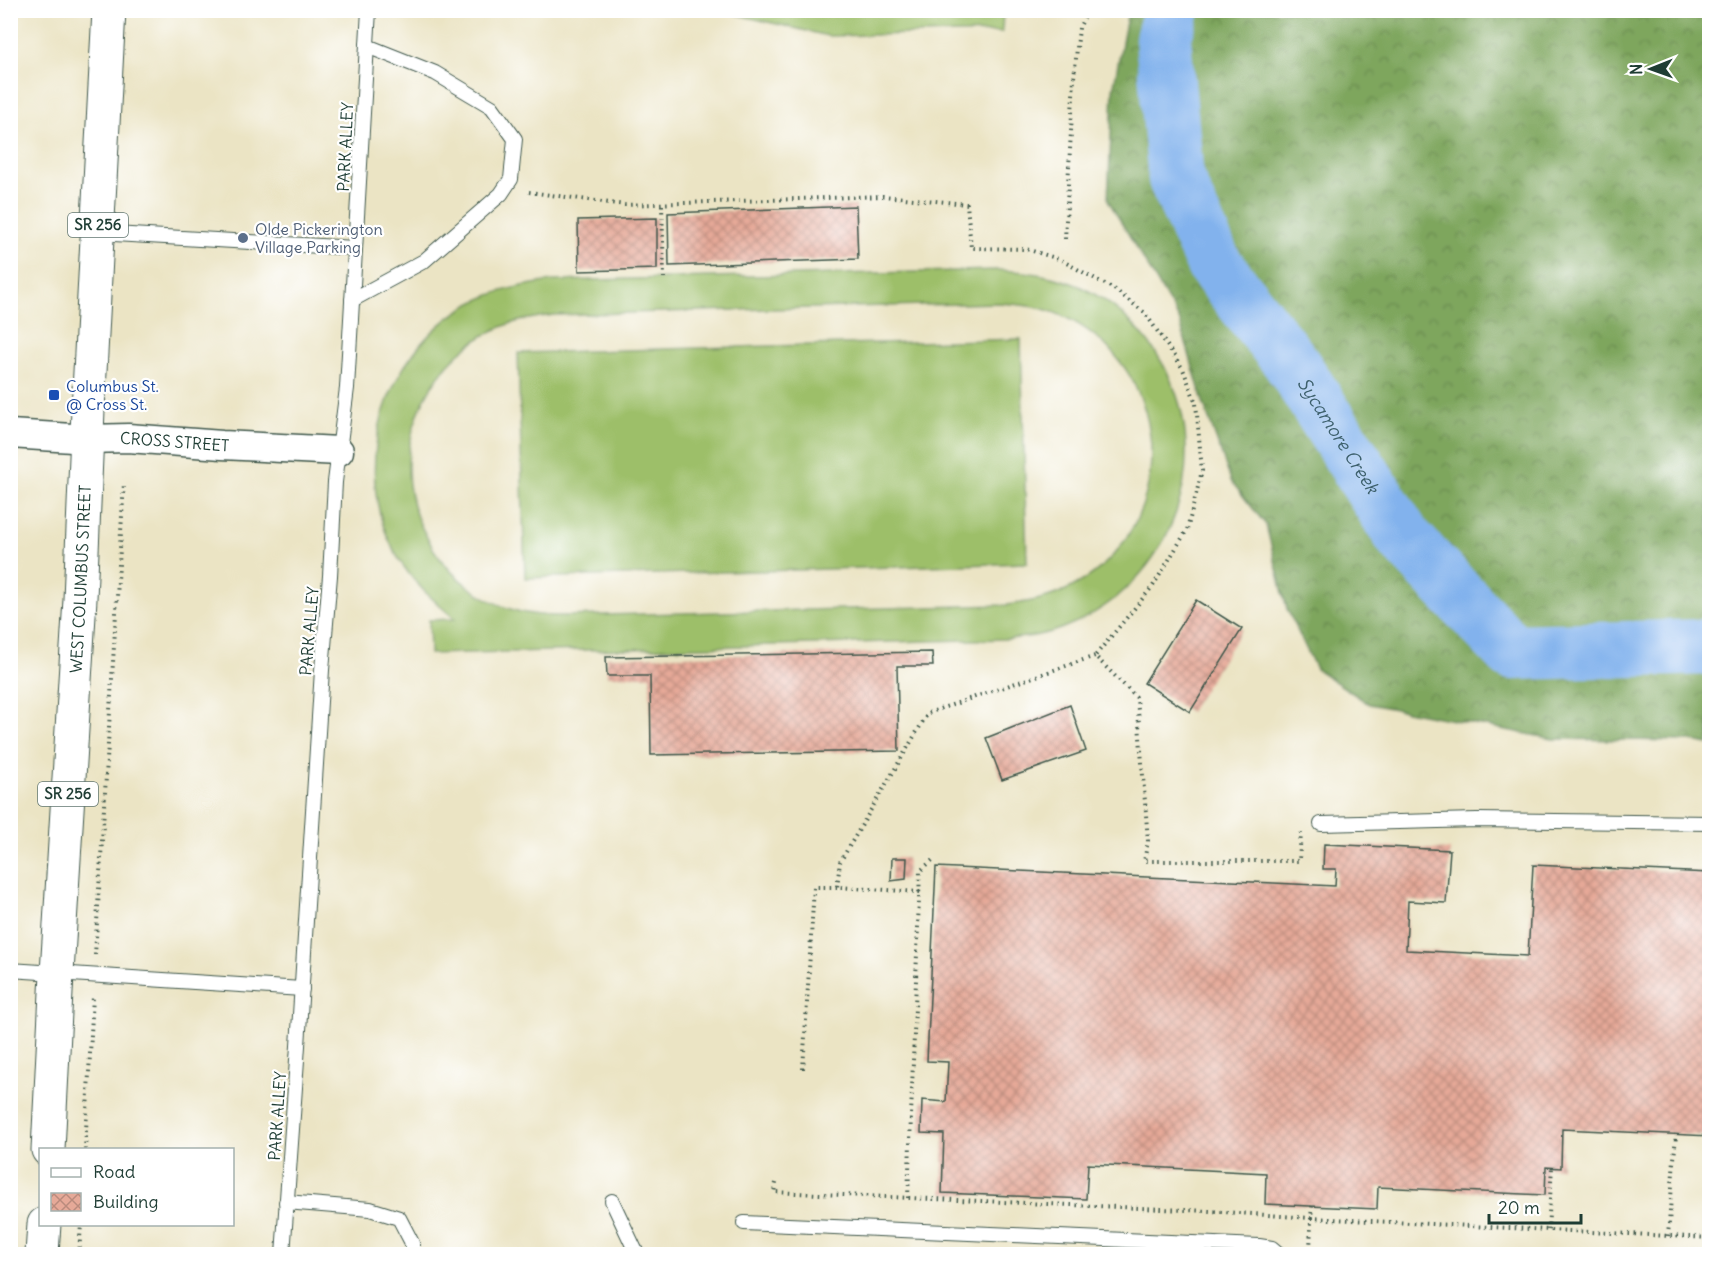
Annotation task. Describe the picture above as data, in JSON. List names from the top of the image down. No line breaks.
{"streets":{"main road":["SR 256","WEST COLUMBUS STREET"],"street":["CROSS STREET"],"lane":["PARK ALLEY"]},"crossings":[["PARK ALLEY","CROSS STREET"],["CROSS STREET","WEST COLUMBUS STREET"]],"water":["Sycamore Creek"],"places":{"other":["Olde Pickerington Village Parking"],"transit":["Columbus St. @ Cross St."]},"legend":["Road","Building"],"scale_bar":"20 m","north":"left"}
